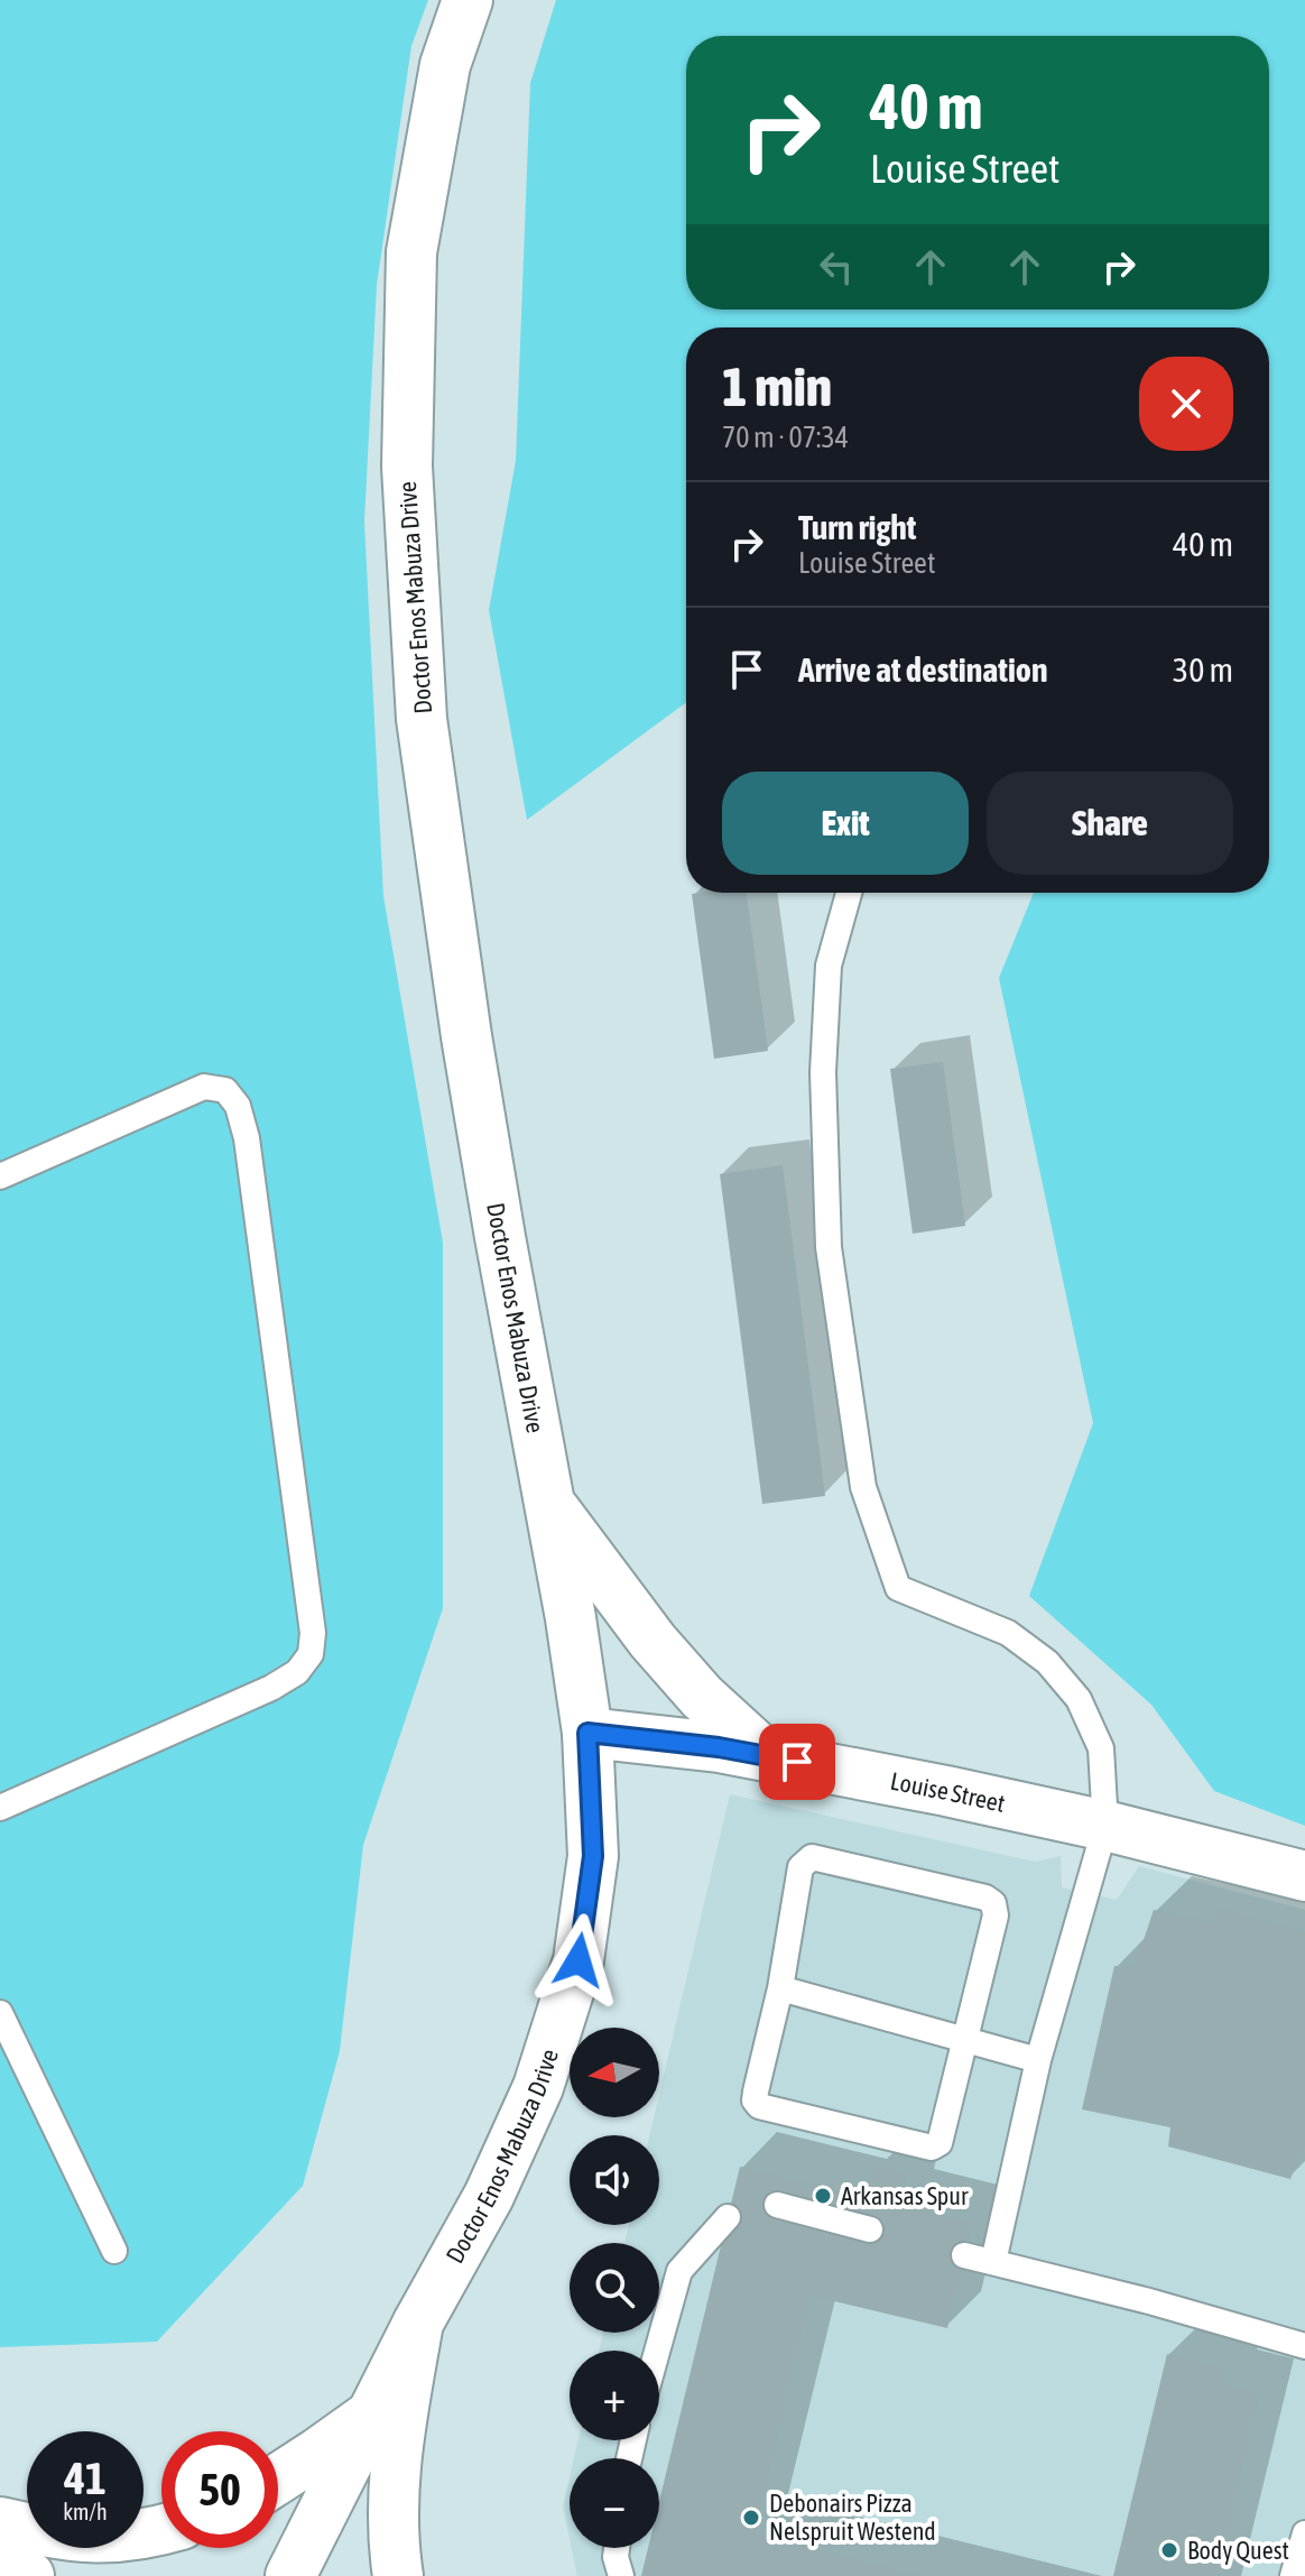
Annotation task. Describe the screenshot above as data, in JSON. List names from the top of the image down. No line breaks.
{"streets":{"main road":["Doctor Enos Mabuza Drive","Louise Street"]},"crossings":[["Doctor Enos Mabuza Drive","Louise Street"]],"places":["Arkansas Spur","Debonairs Pizza Nelspruit Westend","Body Quest"],"north":"left","page":{"turn":["40 m","Louise Street"],"heading":["1 min","70 m · 07:34"],"list":[{"name":"Turn right","note":"Louise Street","value":"40 m"},{"name":"Arrive at destination","value":"30 m"}],"buttons":["Exit","Share"],"map_buttons":["+","−"],"speed":"41 km/h","limit":"50"}}
